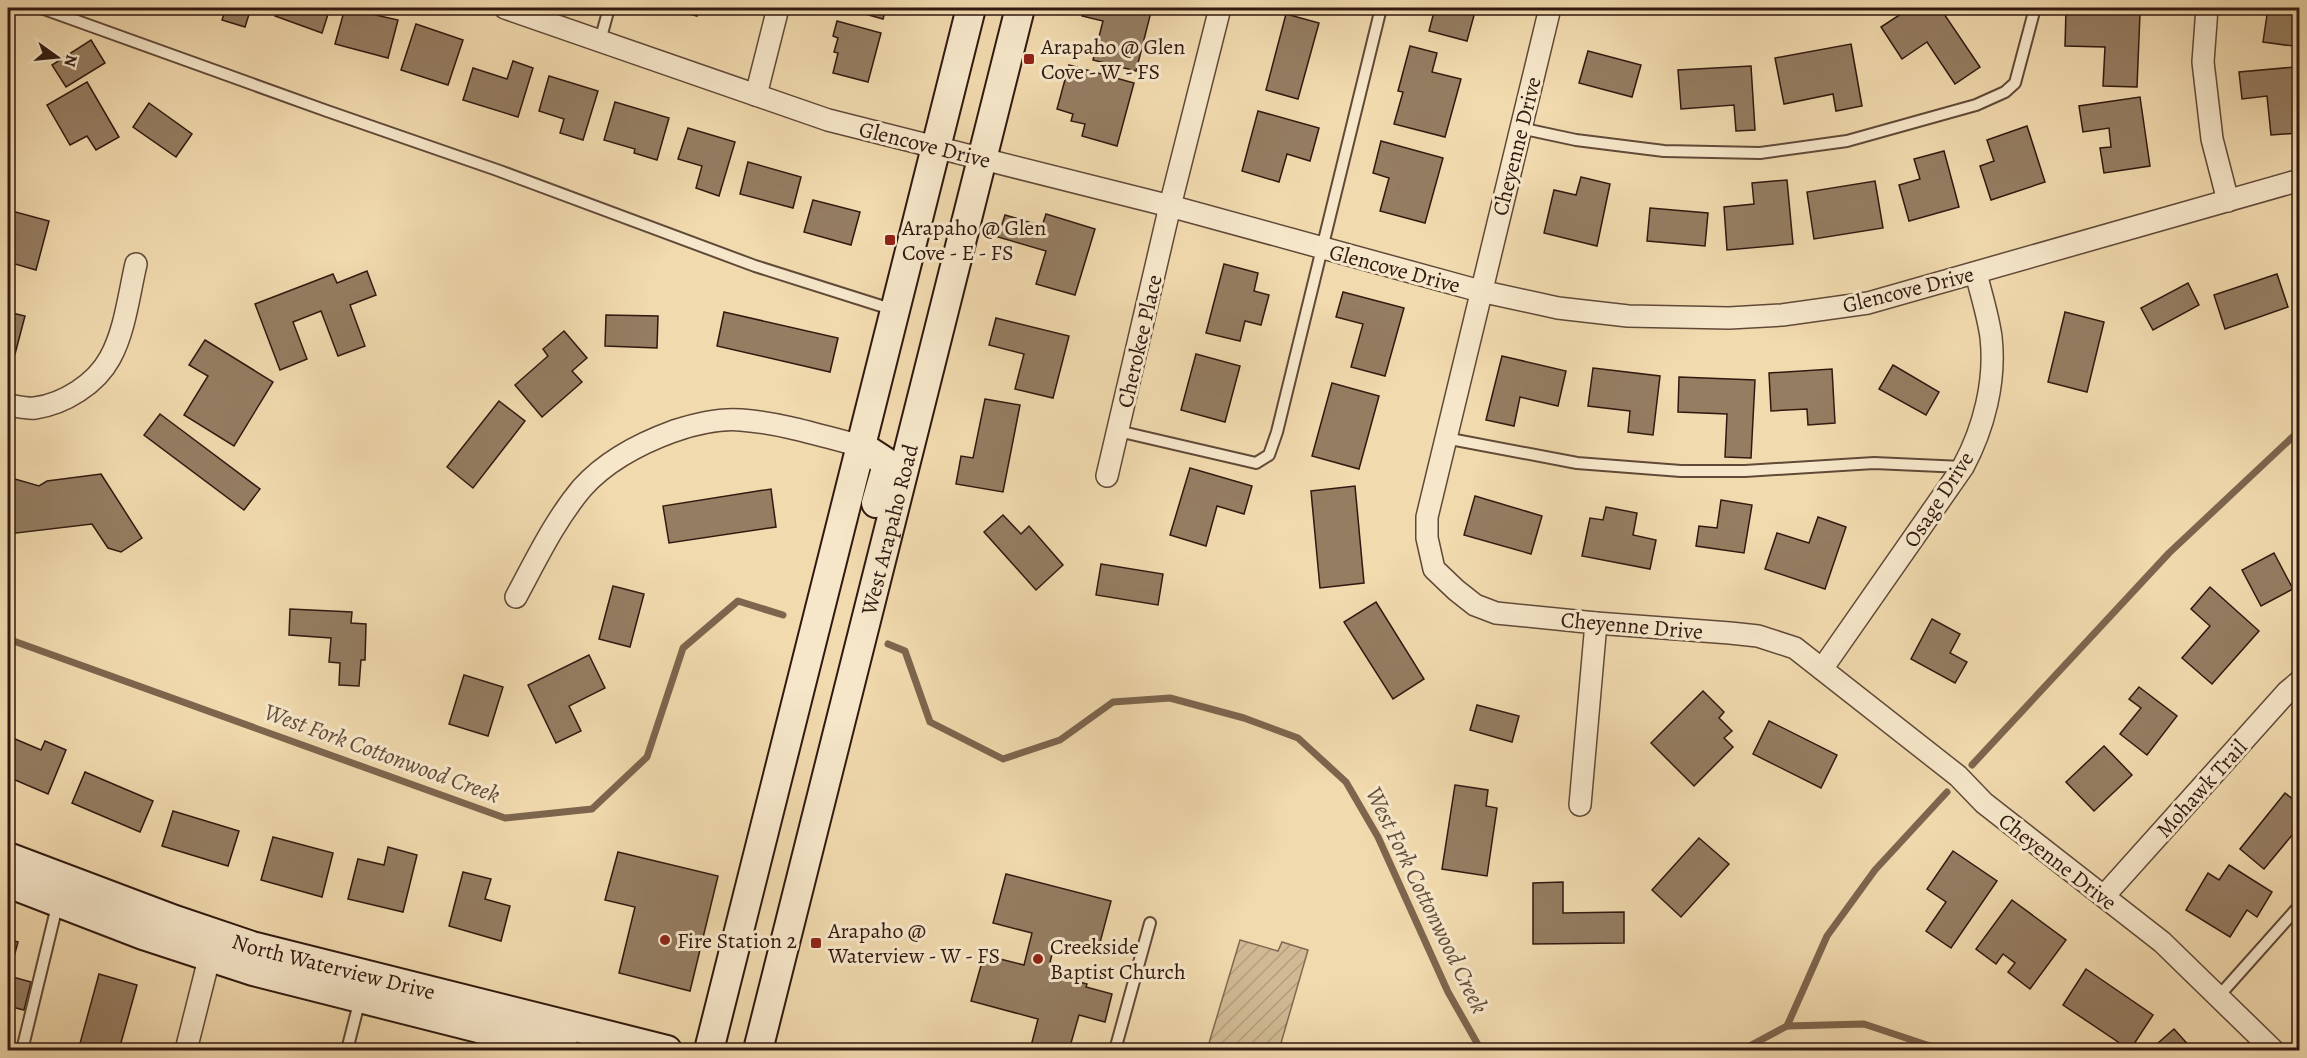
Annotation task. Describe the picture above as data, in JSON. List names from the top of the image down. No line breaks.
{"streets":{"main road":["West Arapaho Road","North Waterview Drive"],"street":["Glencove Drive","Cheyenne Drive","Cherokee Place","Osage Drive","Mohawk Trail"]},"crossings":[["Glencove Drive","Cheyenne Drive"],["Glencove Drive","Cherokee Place"],["Glencove Drive","Osage Drive"],["Glencove Drive","West Arapaho Road"],["Cheyenne Drive","Osage Drive"],["Cheyenne Drive","Mohawk Trail"]],"water":["West Fork Cottonwood Creek"],"places":{"transit":["Arapaho @ Glen Cove - W - FS","Arapaho @ Glen Cove - E - FS","Arapaho @ Waterview - W - FS"],"other":["Fire Station 2","Creekside Baptist Church"]},"north":"right"}
